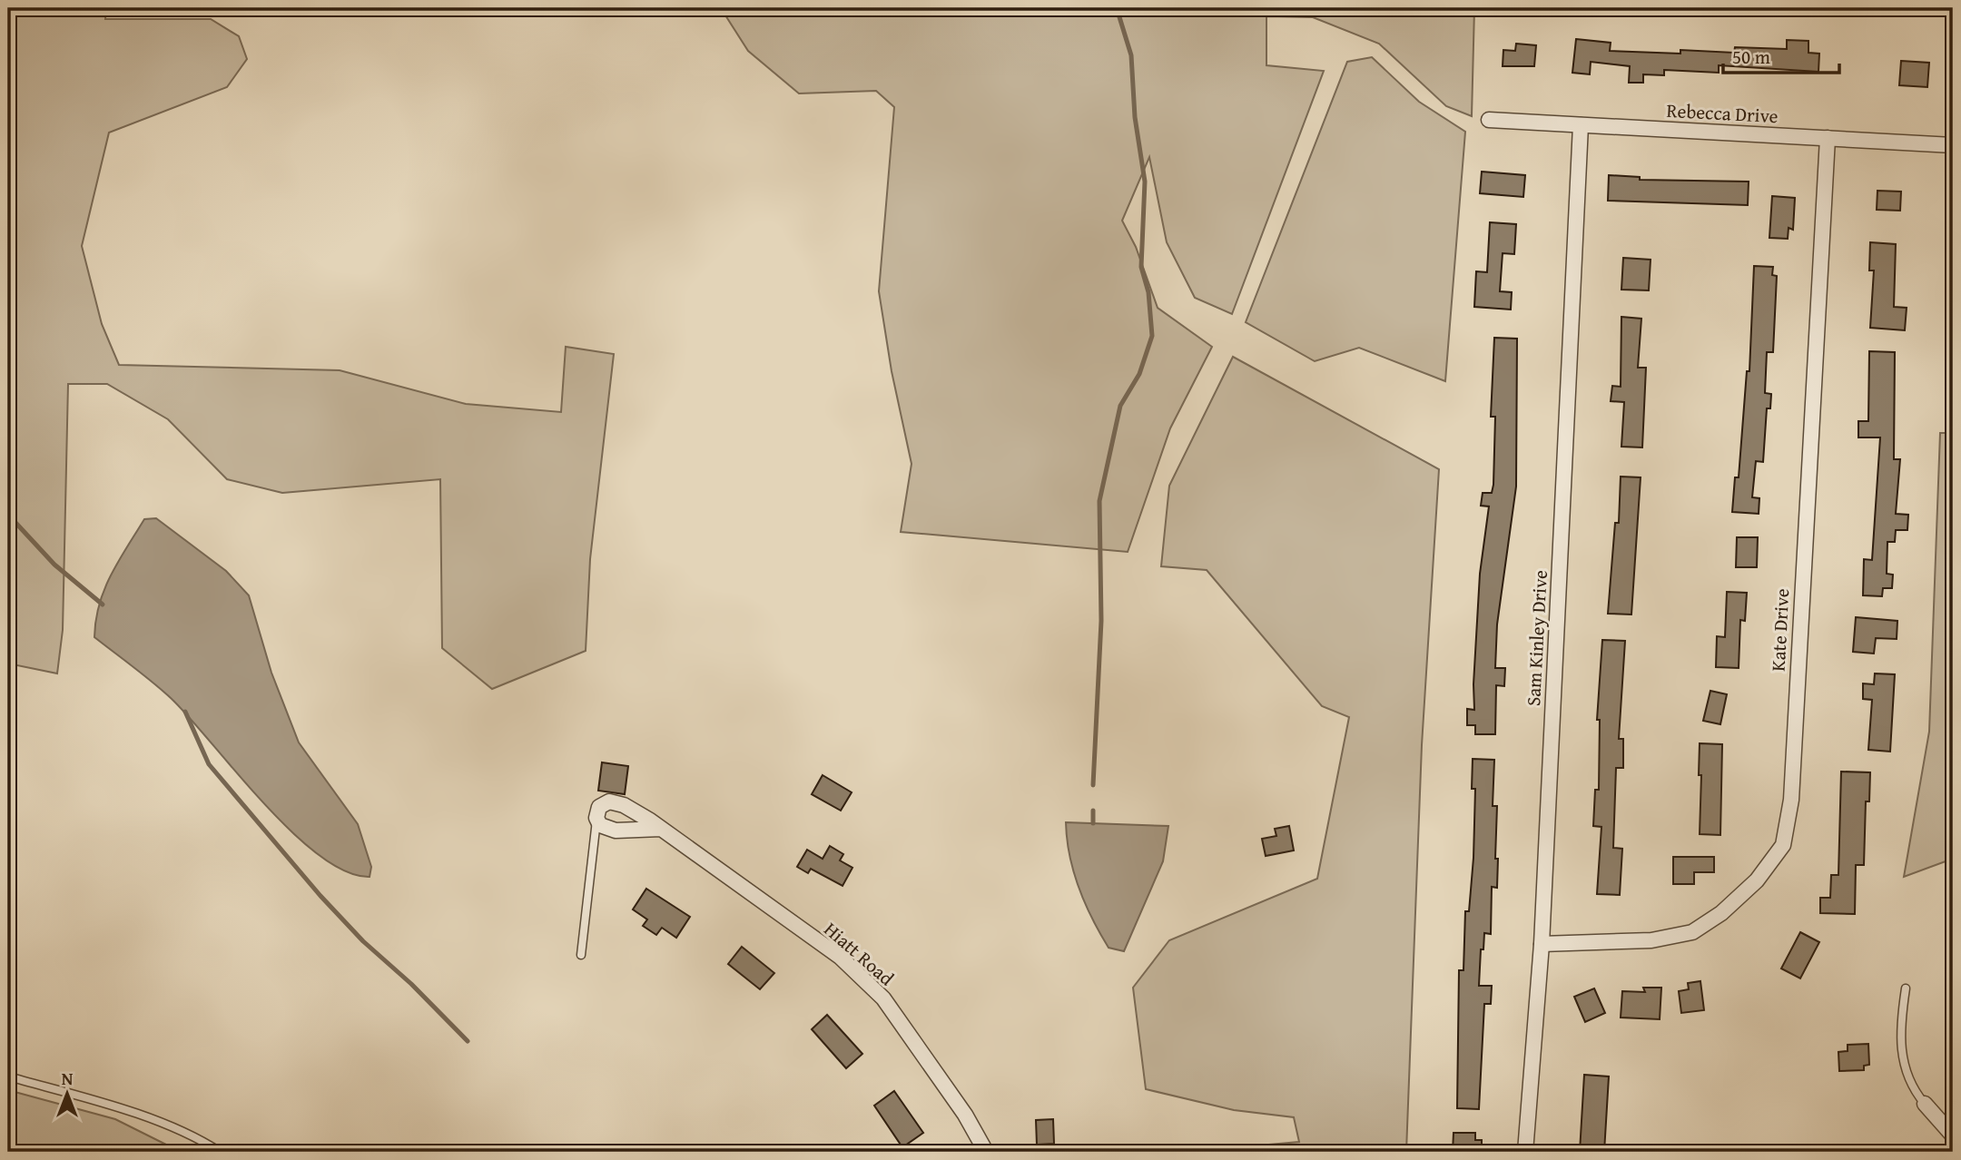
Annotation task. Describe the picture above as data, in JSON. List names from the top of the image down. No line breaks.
{"streets":{"street":["Rebecca Drive","Kate Drive","Sam Kinley Drive","Hiatt Road"]},"crossings":[["Rebecca Drive","Kate Drive"],["Rebecca Drive","Sam Kinley Drive"],["Kate Drive","Sam Kinley Drive"]],"scale_bar":"50 m","north":"top"}
